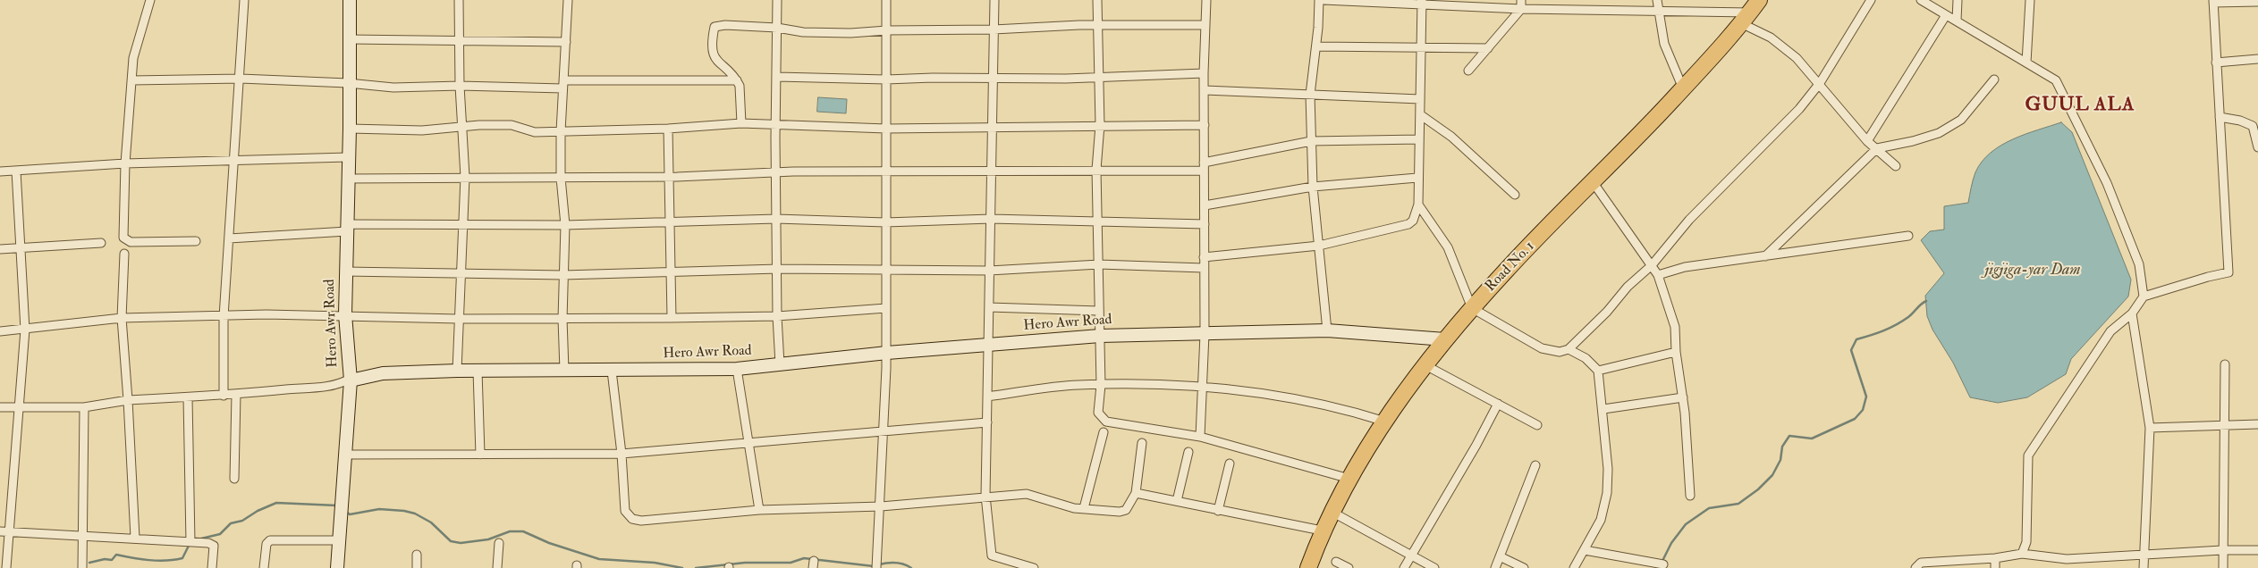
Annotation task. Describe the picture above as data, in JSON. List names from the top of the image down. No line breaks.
{"streets":{"highway":["Road No. 1"],"main road":["Hero Awr Road"]},"crossings":[["Road No. 1","Hero Awr Road"]],"districts":["GUUL ALA"],"water":["jigjiga-yar Dam"]}
